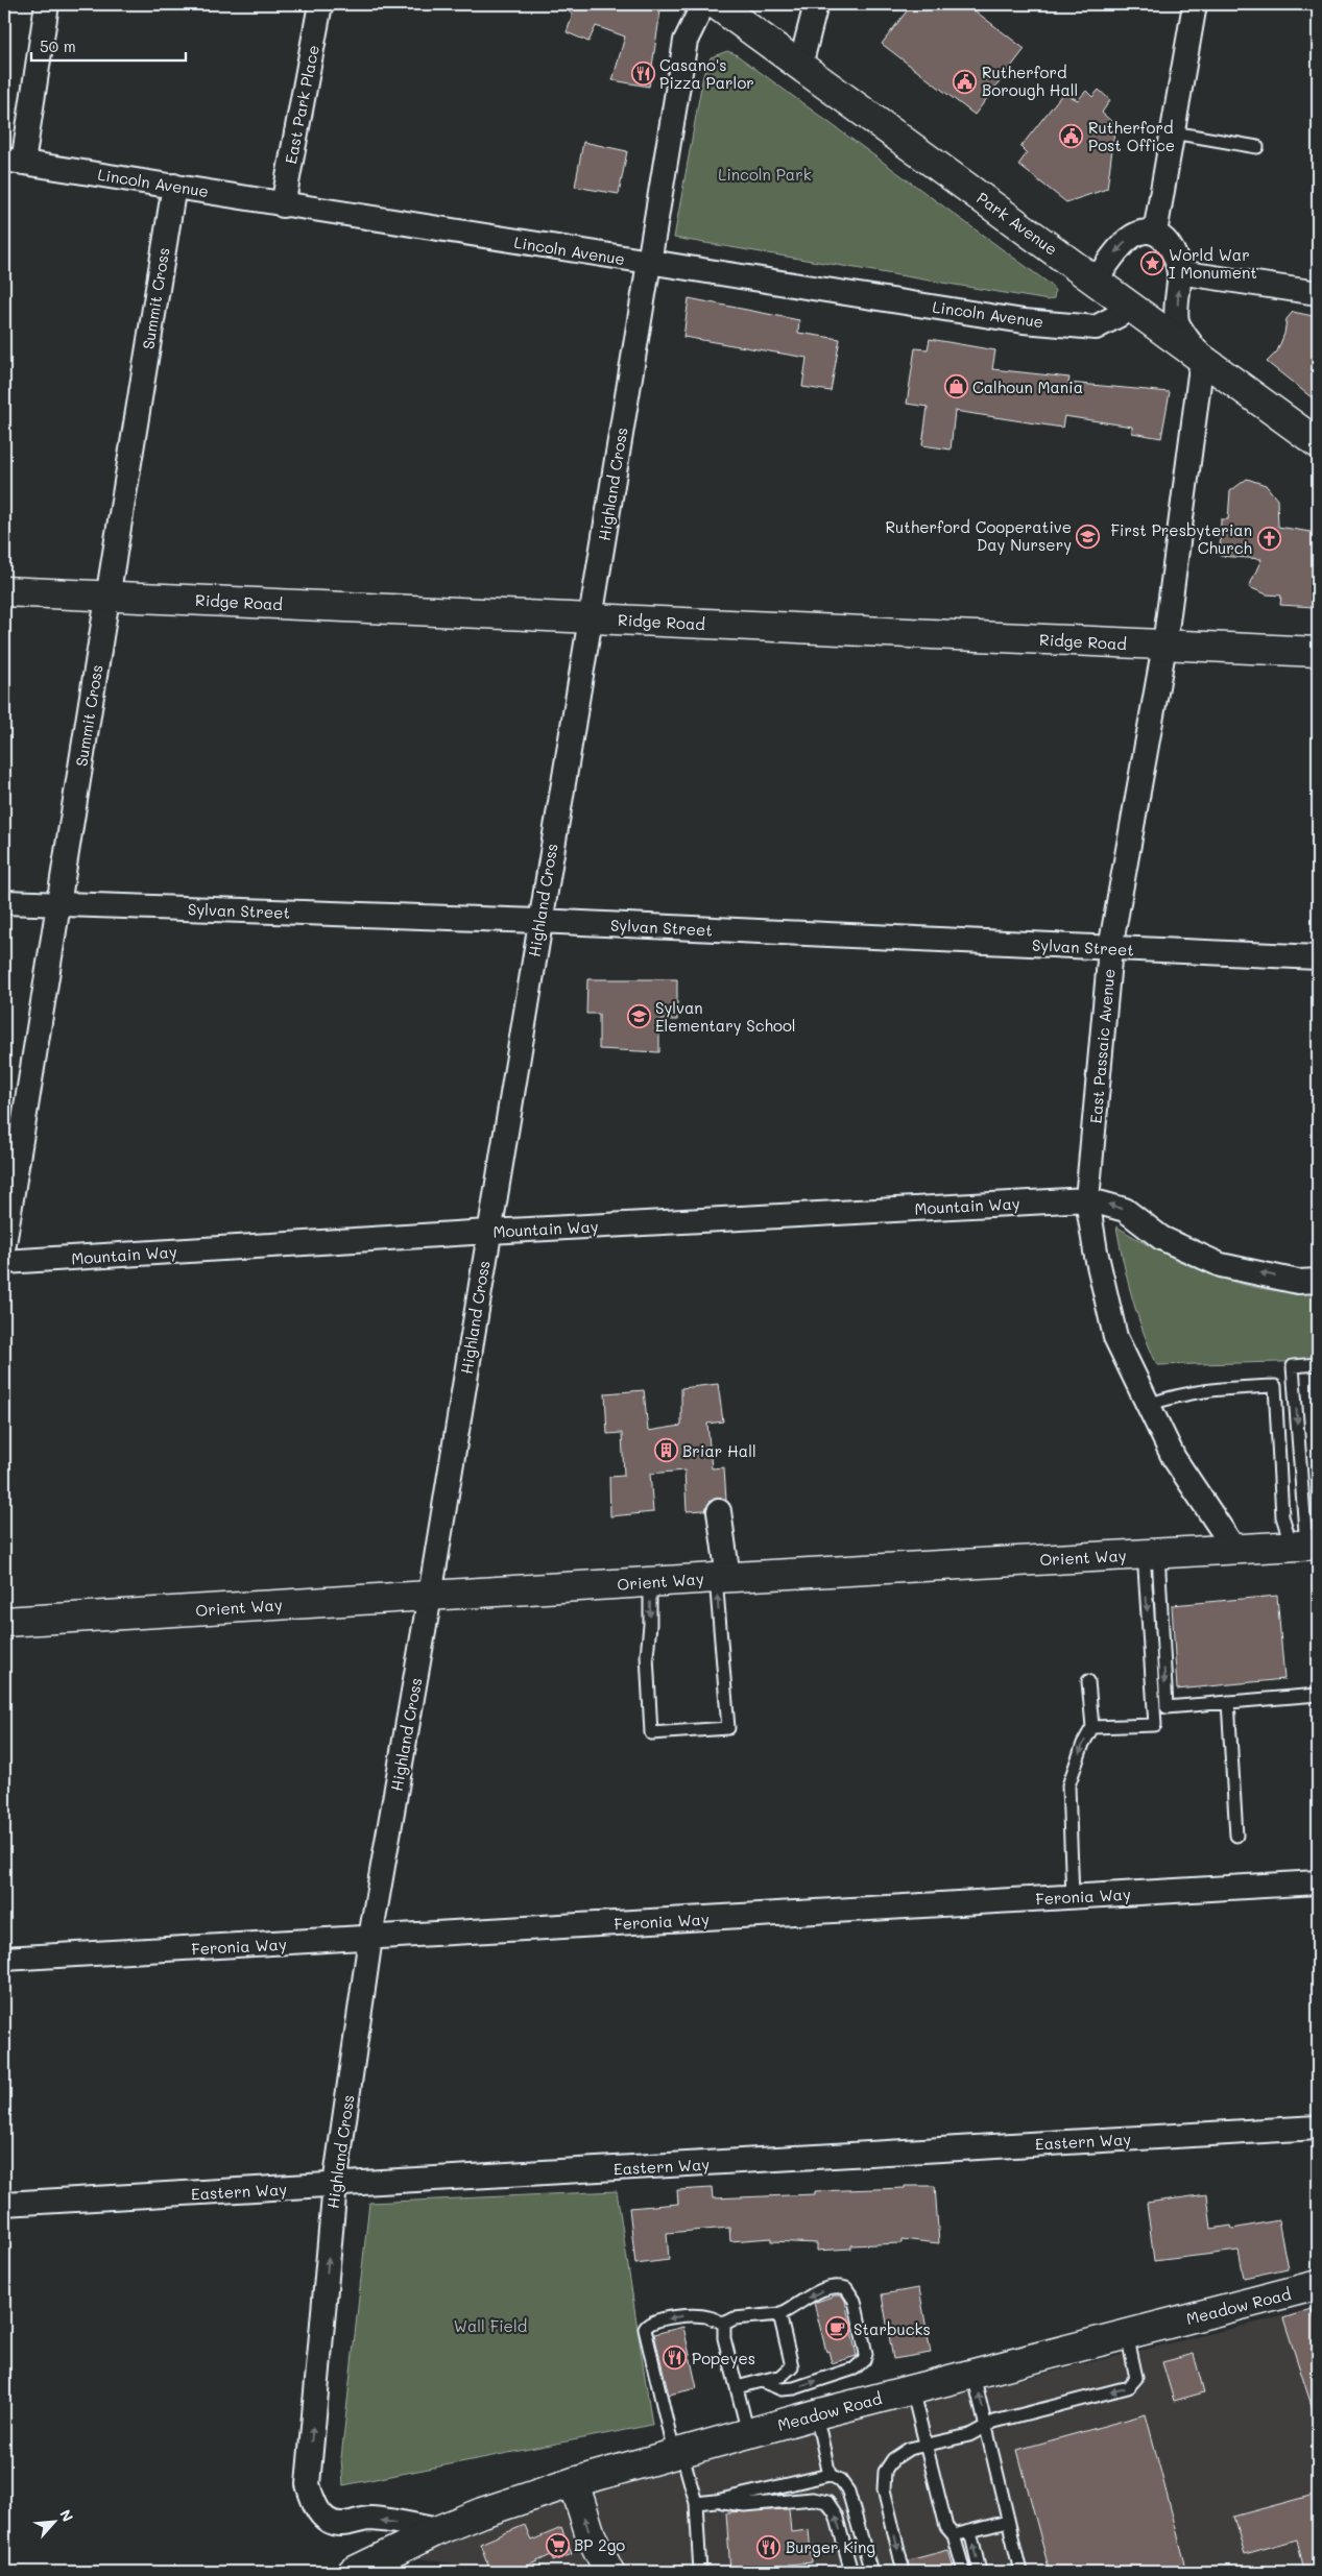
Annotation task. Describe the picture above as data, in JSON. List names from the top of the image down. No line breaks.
{"streets":{"main road":["Park Avenue","Ridge Road","Orient Way","Meadow Road"],"street":["East Park Place","Lincoln Avenue","Summit Cross","Highland Cross","Sylvan Street","East Passaic Avenue","Mountain Way","Feronia Way","Eastern Way"]},"crossings":[["East Park Place","Lincoln Avenue"],["Lincoln Avenue","Park Avenue"],["Lincoln Avenue","Summit Cross"],["Lincoln Avenue","Highland Cross"],["Park Avenue","East Passaic Avenue"],["Summit Cross","Ridge Road"],["Summit Cross","Sylvan Street"],["Highland Cross","Ridge Road"],["Highland Cross","Sylvan Street"],["Highland Cross","Mountain Way"],["Highland Cross","Orient Way"],["Highland Cross","Feronia Way"],["Highland Cross","Eastern Way"],["Highland Cross","Meadow Road"],["Ridge Road","East Passaic Avenue"],["Sylvan Street","East Passaic Avenue"],["East Passaic Avenue","Mountain Way"],["East Passaic Avenue","Orient Way"]],"parks":["Lincoln Park","Wall Field"],"places":{"restaurant":["Casano's Pizza Parlor","Popeyes","Burger King"],"public building":["Rutherford Borough Hall","Rutherford Post Office"],"place":["World War I Monument"],"shop":["Calhoun Mania"],"school or university":["Rutherford Cooperative Day Nursery","Sylvan Elementary School"],"church":["First Presbyterian Church"],"building":["Briar Hall"],"cafe":["Starbucks"],"supermarket":["BP 2go"]},"scale_bar":"50 m","north":"top right"}
